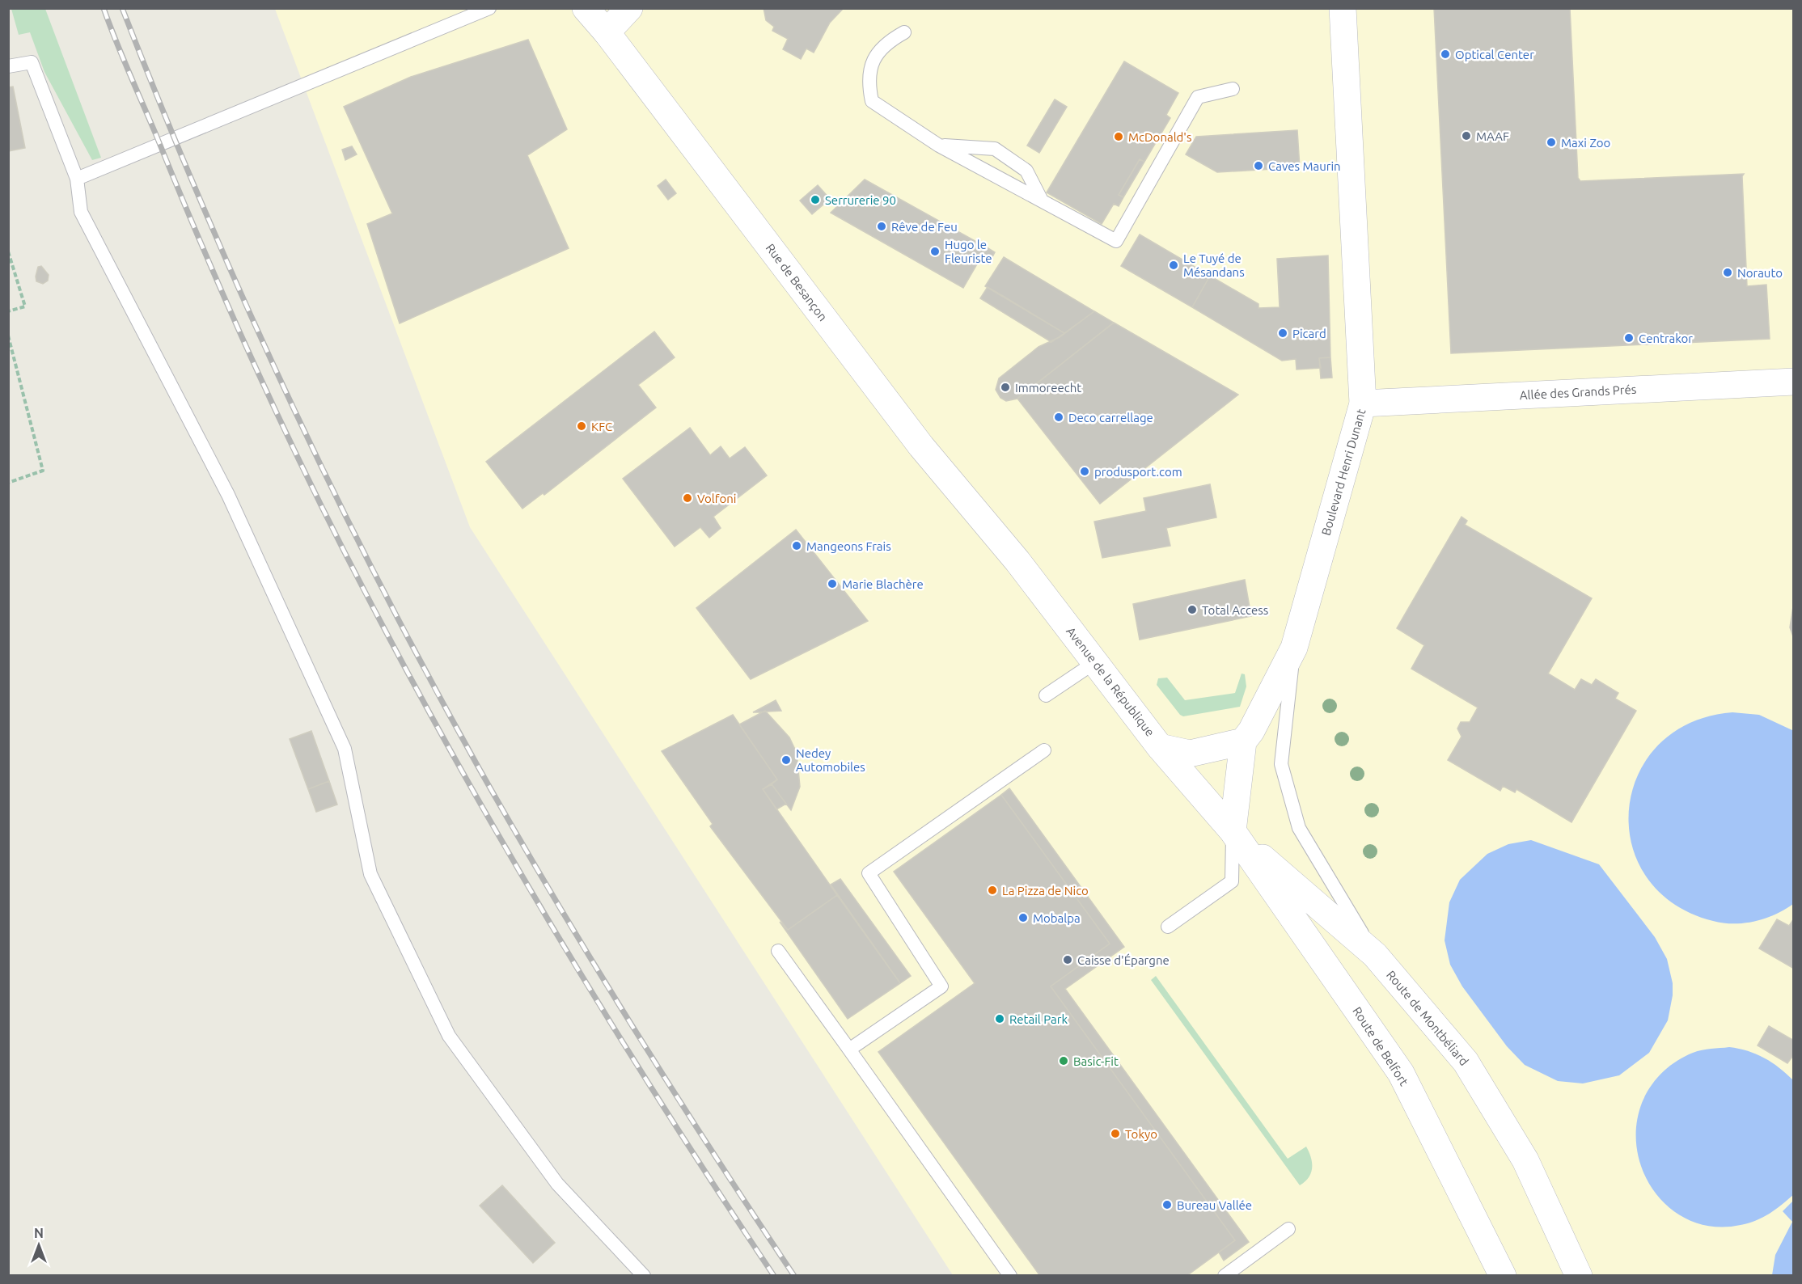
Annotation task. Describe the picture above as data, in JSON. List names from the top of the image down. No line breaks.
{"streets":{"main road":["Rue de Besançon","Allée des Grands Prés","Boulevard Henri Dunant","Avenue de la République","Route de Montbéliard","Route de Belfort"]},"crossings":[["Rue de Besançon","Avenue de la République"],["Allée des Grands Prés","Boulevard Henri Dunant"],["Boulevard Henri Dunant","Avenue de la République"],["Boulevard Henri Dunant","Route de Montbéliard"],["Boulevard Henri Dunant","Route de Belfort"],["Avenue de la République","Route de Montbéliard"],["Avenue de la République","Route de Belfort"],["Route de Montbéliard","Route de Belfort"]],"places":["Optical Center","MAAF","McDonald's","Maxi Zoo","Caves Maurin","Serrurerie 90","Rêve de Feu","Hugo le Fleuriste","Le Tuyé de Mésandans","Norauto","Picard","Centrakor","Immoreecht","Deco carrellage","KFC","produsport.com","Volfoni","Mangeons Frais","Marie Blachère","Total Access","Nedey Automobiles","La Pizza de Nico","Mobalpa","Caisse d'Épargne","Retail Park","Basic-Fit","Tokyo","Bureau Vallée"],"north":"top"}
